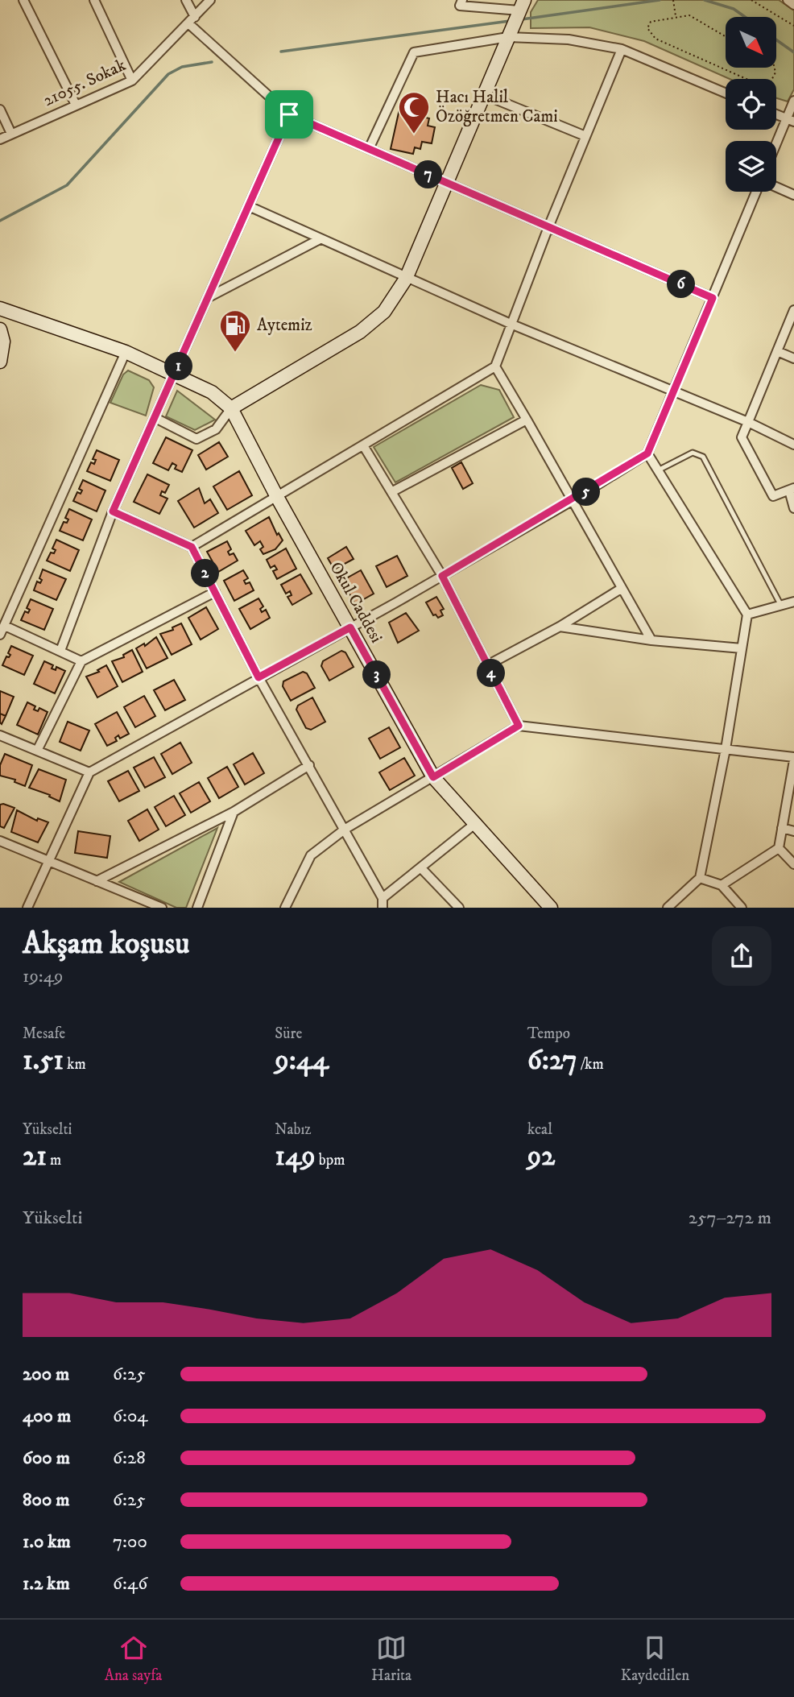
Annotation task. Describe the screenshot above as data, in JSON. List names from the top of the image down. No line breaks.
{"streets":{"street":["21055. Sokak","Okul Caddesi"]},"places":{"mosque":["Hacı Halil Özöğretmen Cami"],"fuel station":["Aytemiz"]},"north":"bottom right","page":{"pins":["7","6","1","5","2","4","3"],"heading":["Akşam koşusu","19:49"],"stats":[["Mesafe","1.51 km"],["Süre","9:44"],["Tempo","6:27 /km"],["Yükselti","21 m"],["Nabız","149 bpm"],["kcal","92"]],"chart":["Yükselti","257–272 m"],"list":[{"name":"200 m","note":"6:25"},{"name":"400 m","note":"6:04"},{"name":"600 m","note":"6:28"},{"name":"800 m","note":"6:25"},{"name":"1.0 km","note":"7:00"},{"name":"1.2 km","note":"6:46"}],"tabs":["Ana sayfa","Harita","Kaydedilen"]}}
